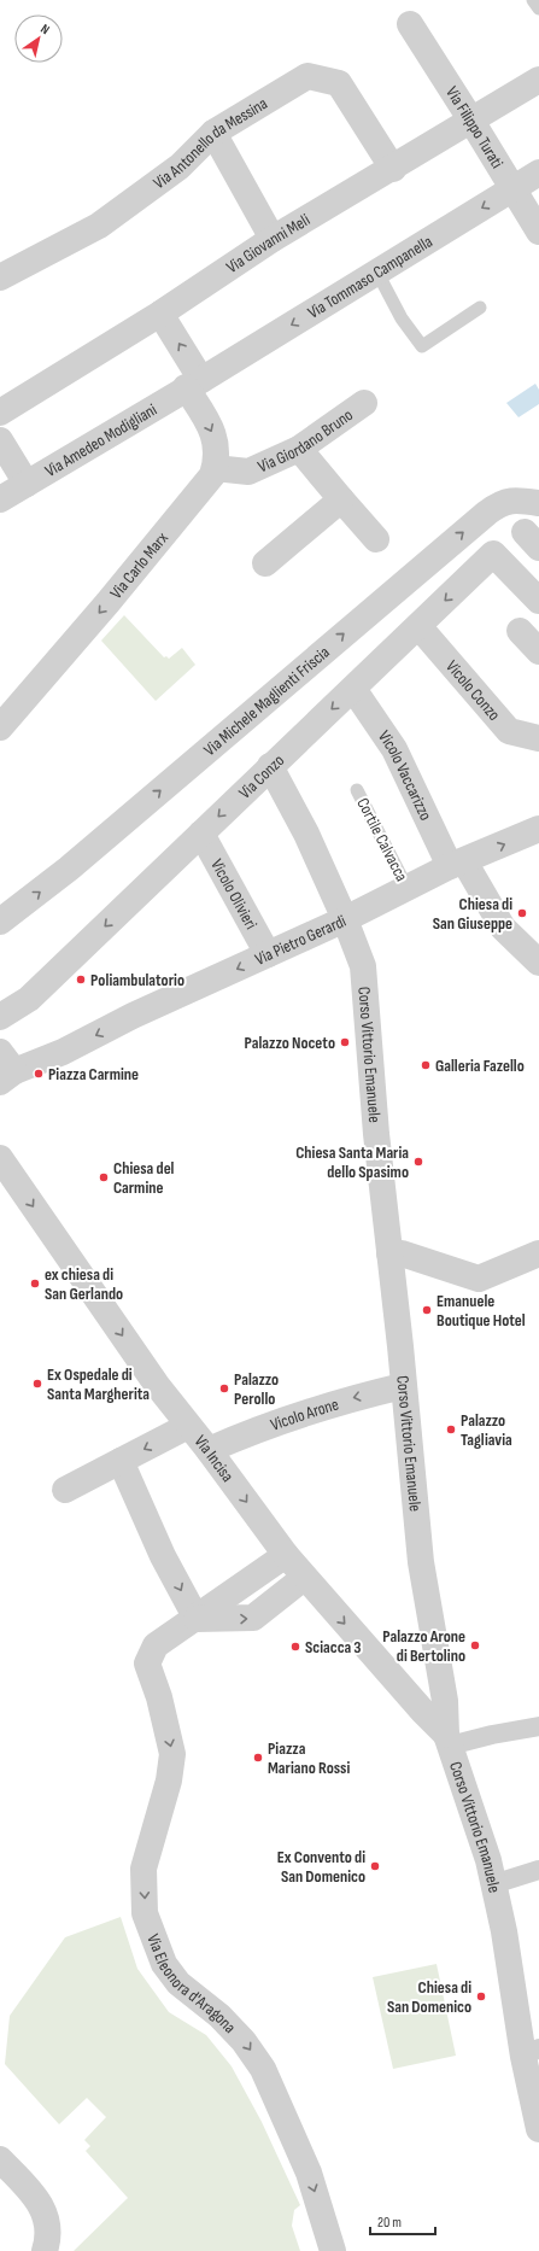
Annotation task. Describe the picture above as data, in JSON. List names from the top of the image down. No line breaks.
{"streets":{"street":["Via Filippo Turati","Via Antonello da Messina","Via Giovanni Meli","Via Tommaso Campanella","Via Amedeo Modigliani","Via Giordano Bruno","Via Carlo Marx","Vicolo Conzo","Via Michele Maglienti Friscia","Via Conzo","Vicolo Vaccarizzo","Vicolo Olivieri","Via Pietro Gerardi","Corso Vittorio Emanuele","Vicolo Arone","Via Incisa","Via Eleonora d'Aragona"],"lane":["Cortile Calvacca"]},"crossings":[["Via Filippo Turati","Via Giovanni Meli"],["Via Filippo Turati","Via Tommaso Campanella"],["Via Antonello da Messina","Via Giovanni Meli"],["Via Giovanni Meli","Via Carlo Marx"],["Via Tommaso Campanella","Via Amedeo Modigliani"],["Via Tommaso Campanella","Via Carlo Marx"],["Via Amedeo Modigliani","Via Carlo Marx"],["Via Giordano Bruno","Via Carlo Marx"],["Vicolo Conzo","Via Conzo"],["Via Conzo","Vicolo Vaccarizzo"],["Via Conzo","Vicolo Olivieri"],["Via Conzo","Corso Vittorio Emanuele"],["Vicolo Vaccarizzo","Via Pietro Gerardi"],["Cortile Calvacca","Via Pietro Gerardi"],["Vicolo Olivieri","Via Pietro Gerardi"],["Via Pietro Gerardi","Corso Vittorio Emanuele"],["Corso Vittorio Emanuele","Vicolo Arone"],["Corso Vittorio Emanuele","Via Incisa"],["Vicolo Arone","Via Incisa"]],"one_way":["Via Tommaso Campanella","Via Michele Maglienti Friscia","Via Conzo","Via Incisa","Via Eleonora d'Aragona"],"places":["Chiesa di San Giuseppe","Poliambulatorio","Palazzo Noceto","Galleria Fazello","Piazza Carmine","Chiesa Santa Maria dello Spasimo","Chiesa del Carmine","ex chiesa di San Gerlando","Emanuele Boutique Hotel","Ex Ospedale di Santa Margherita","Palazzo Perollo","Palazzo Tagliavia","Palazzo Arone di Bertolino","Sciacca 3","Piazza Mariano Rossi","Ex Convento di San Domenico","Chiesa di San Domenico"],"scale_bar":"20 m","north":"top right"}
